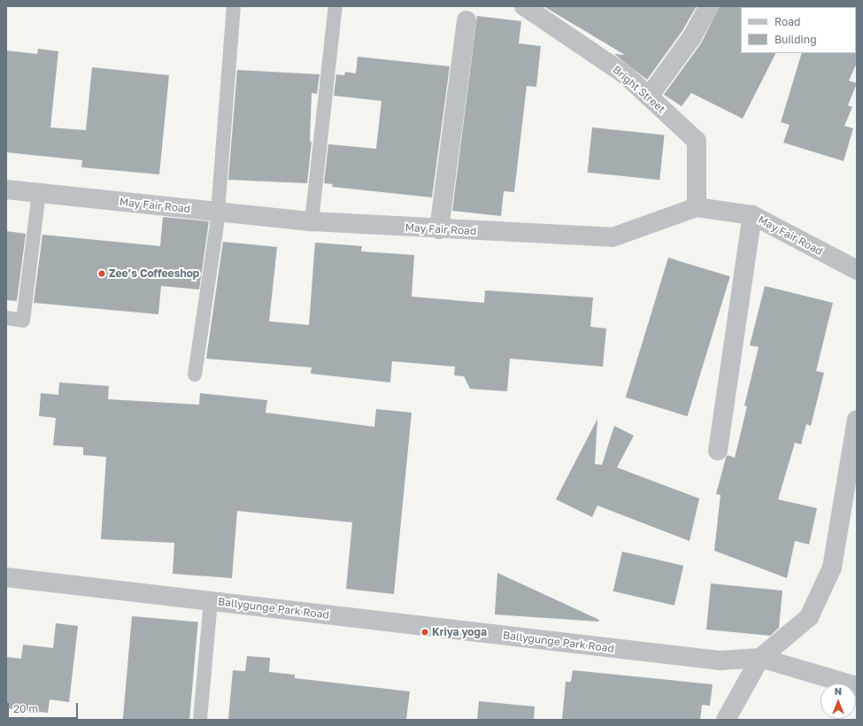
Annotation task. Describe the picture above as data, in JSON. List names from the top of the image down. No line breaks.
{"streets":{"street":["Bright Street","May Fair Road","Ballygunge Park Road"]},"crossings":[["Bright Street","May Fair Road"]],"places":["Zee’s Coffeeshop","Kriya yoga"],"legend":["Road","Building"],"scale_bar":"20 m","north":"top"}
